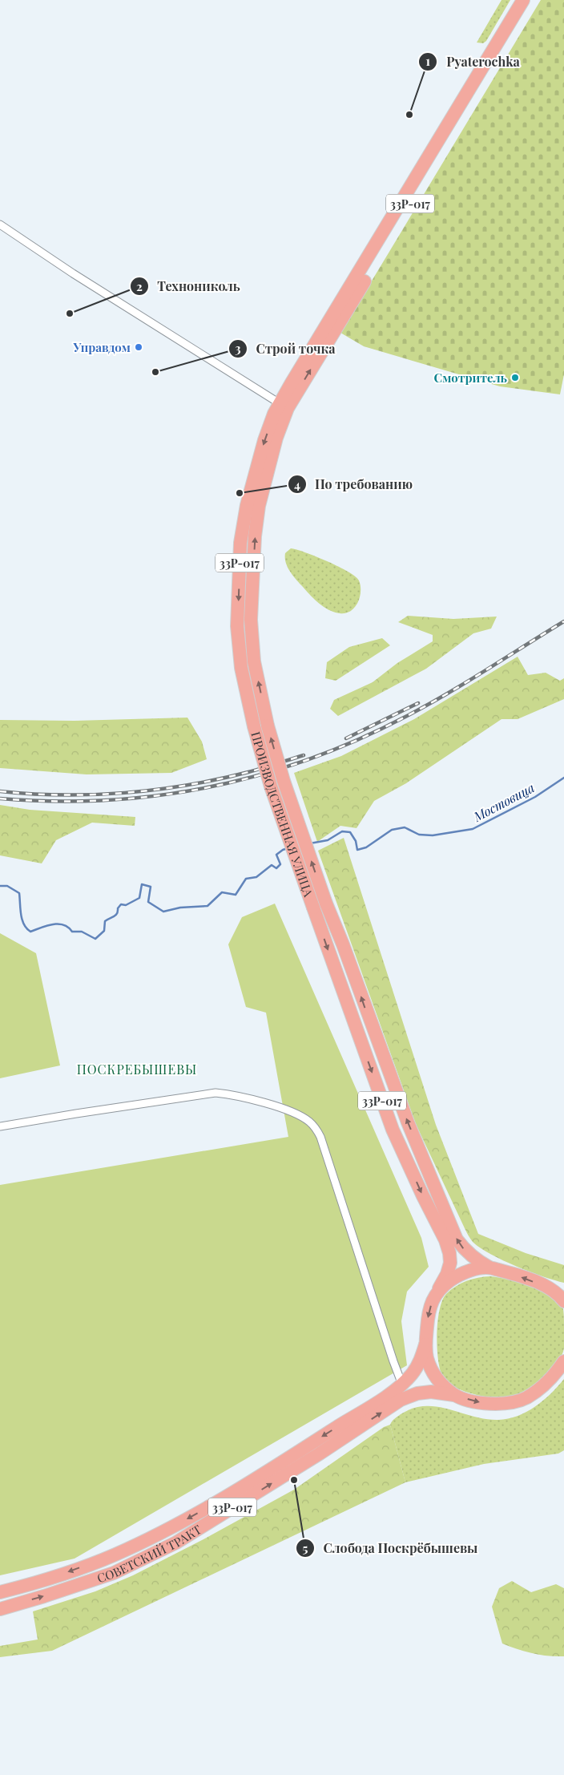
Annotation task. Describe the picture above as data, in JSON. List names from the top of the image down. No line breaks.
{"streets":{"highway":["33Р-017","ПРОИЗВОДСТВЕННАЯ УЛИЦА","СОВЕТСКИЙ ТРАКТ"]},"crossings":[["33Р-017","ПРОИЗВОДСТВЕННАЯ УЛИЦА"],["33Р-017","СОВЕТСКИЙ ТРАКТ"]],"districts":["ПОСКРЕБЫШЕВЫ"],"water":["Мостовица"],"places":["Pyaterochka","Технониколь","Управдом","Строй точка","Смотритель","По требованию","Слобода Поскрёбышевы"]}
